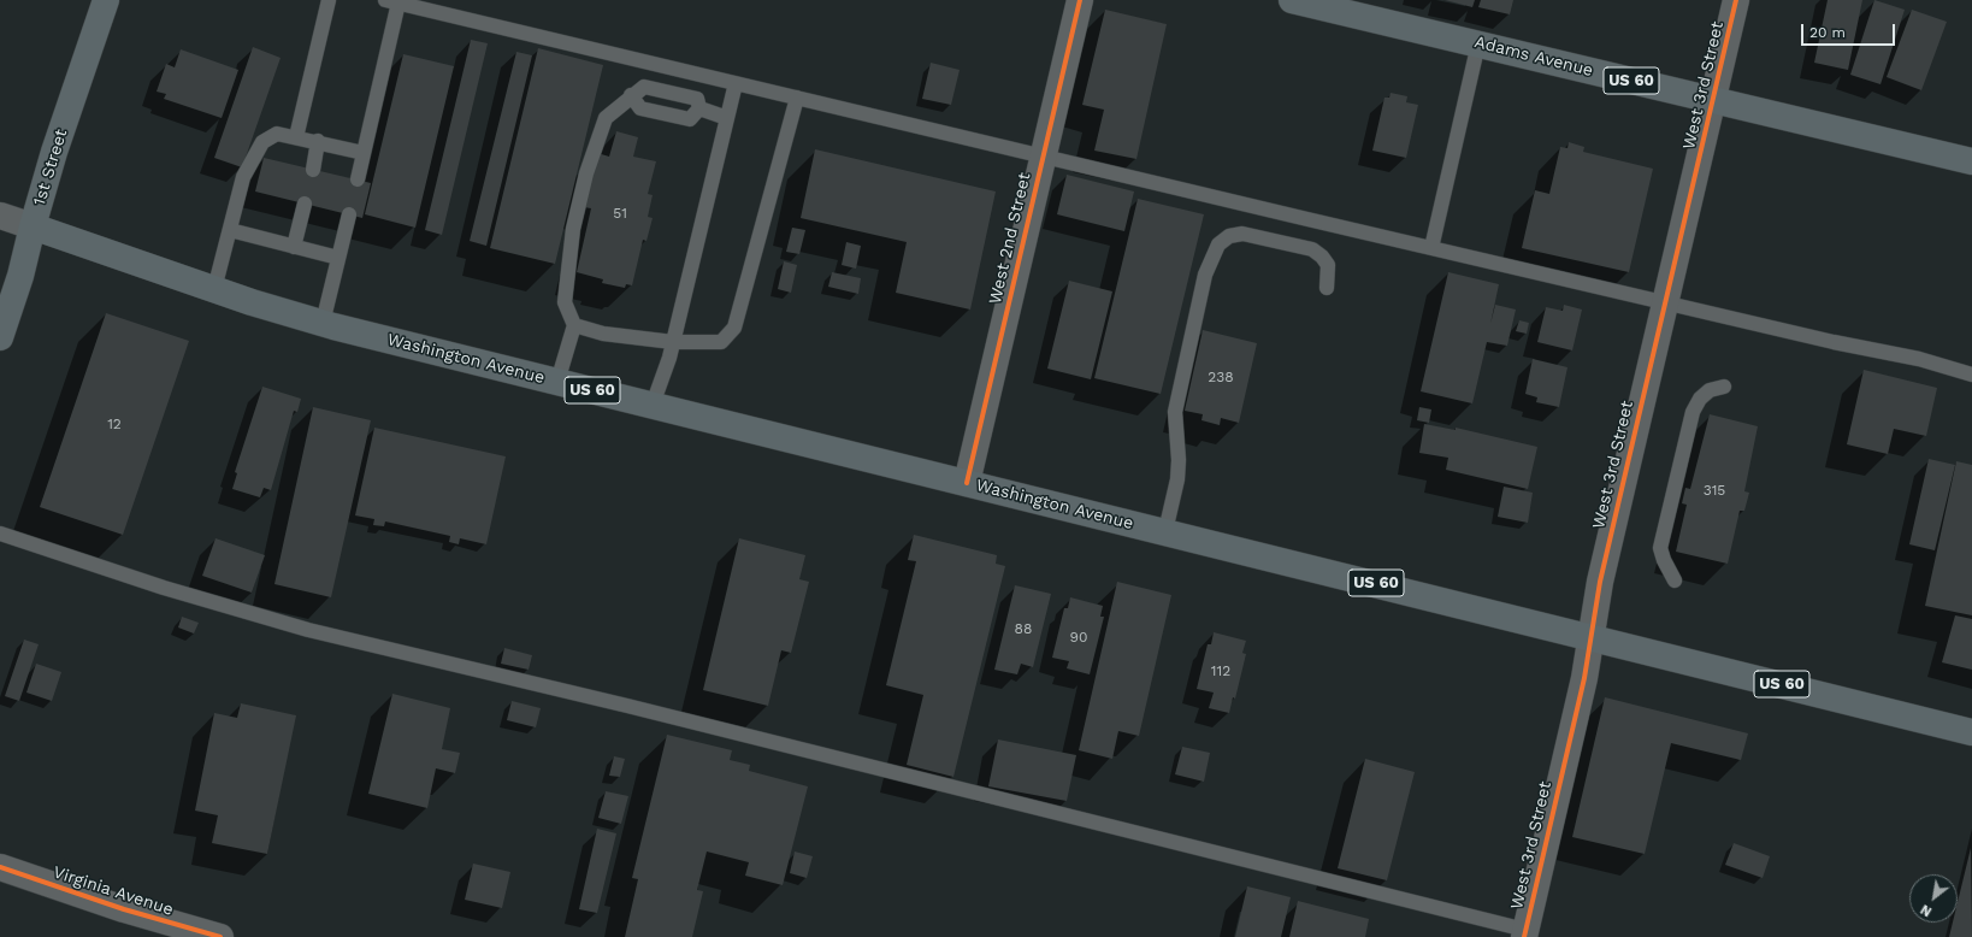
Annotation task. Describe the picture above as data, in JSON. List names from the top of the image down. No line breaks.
{"streets":{"main road":["Adams Avenue","US 60","1st Street","Washington Avenue"],"street":["West 3rd Street","West 2nd Street","Virginia Avenue"]},"crossings":[["Adams Avenue","West 3rd Street"],["West 3rd Street","Washington Avenue"],["1st Street","Washington Avenue"],["West 2nd Street","Washington Avenue"]],"house_numbers":["51","238","12","315","88","90","112"],"scale_bar":"20 m","north":"bottom left"}
